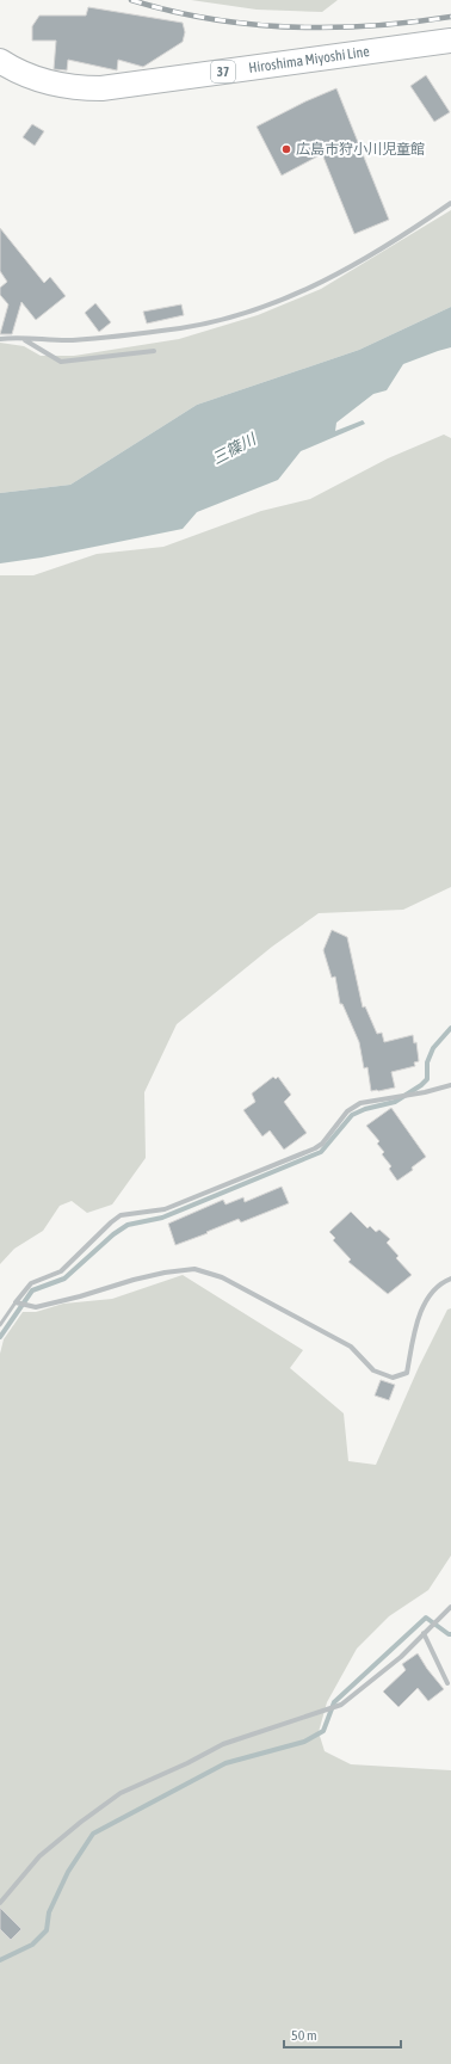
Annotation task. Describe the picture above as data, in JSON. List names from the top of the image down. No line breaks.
{"streets":{"main road":["Hiroshima Miyoshi Line","37"]},"water":["三篠川"],"places":["広島市狩小川児童館"],"scale_bar":"50 m"}
